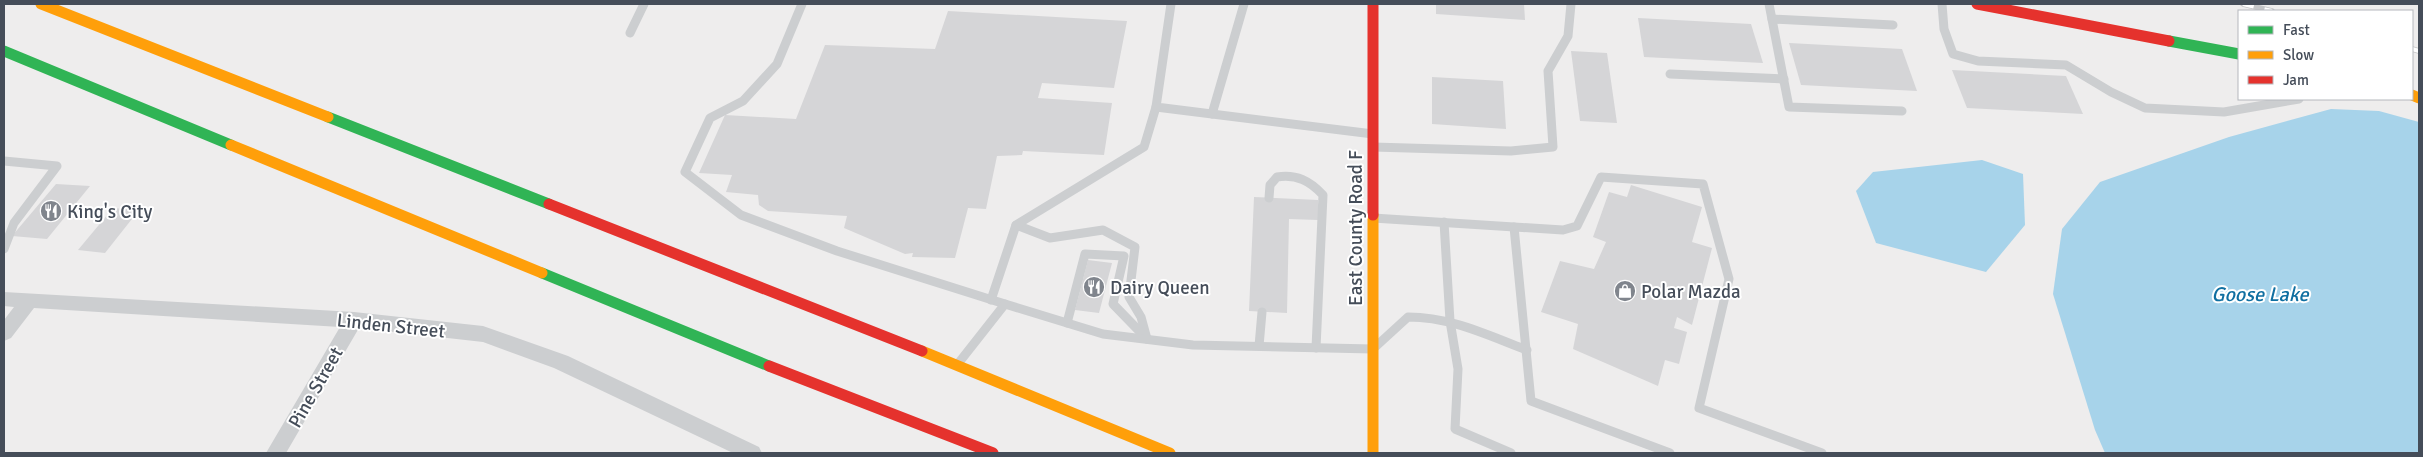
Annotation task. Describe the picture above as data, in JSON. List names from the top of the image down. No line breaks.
{"streets":{"main road":["East County Road F"],"street":["Linden Street","Pine Street"]},"crossings":[["Linden Street","Pine Street"]],"water":["Goose Lake"],"places":{"restaurant":["King's City","Dairy Queen"],"shop":["Polar Mazda"]},"legend":["Fast","Slow","Jam"]}
